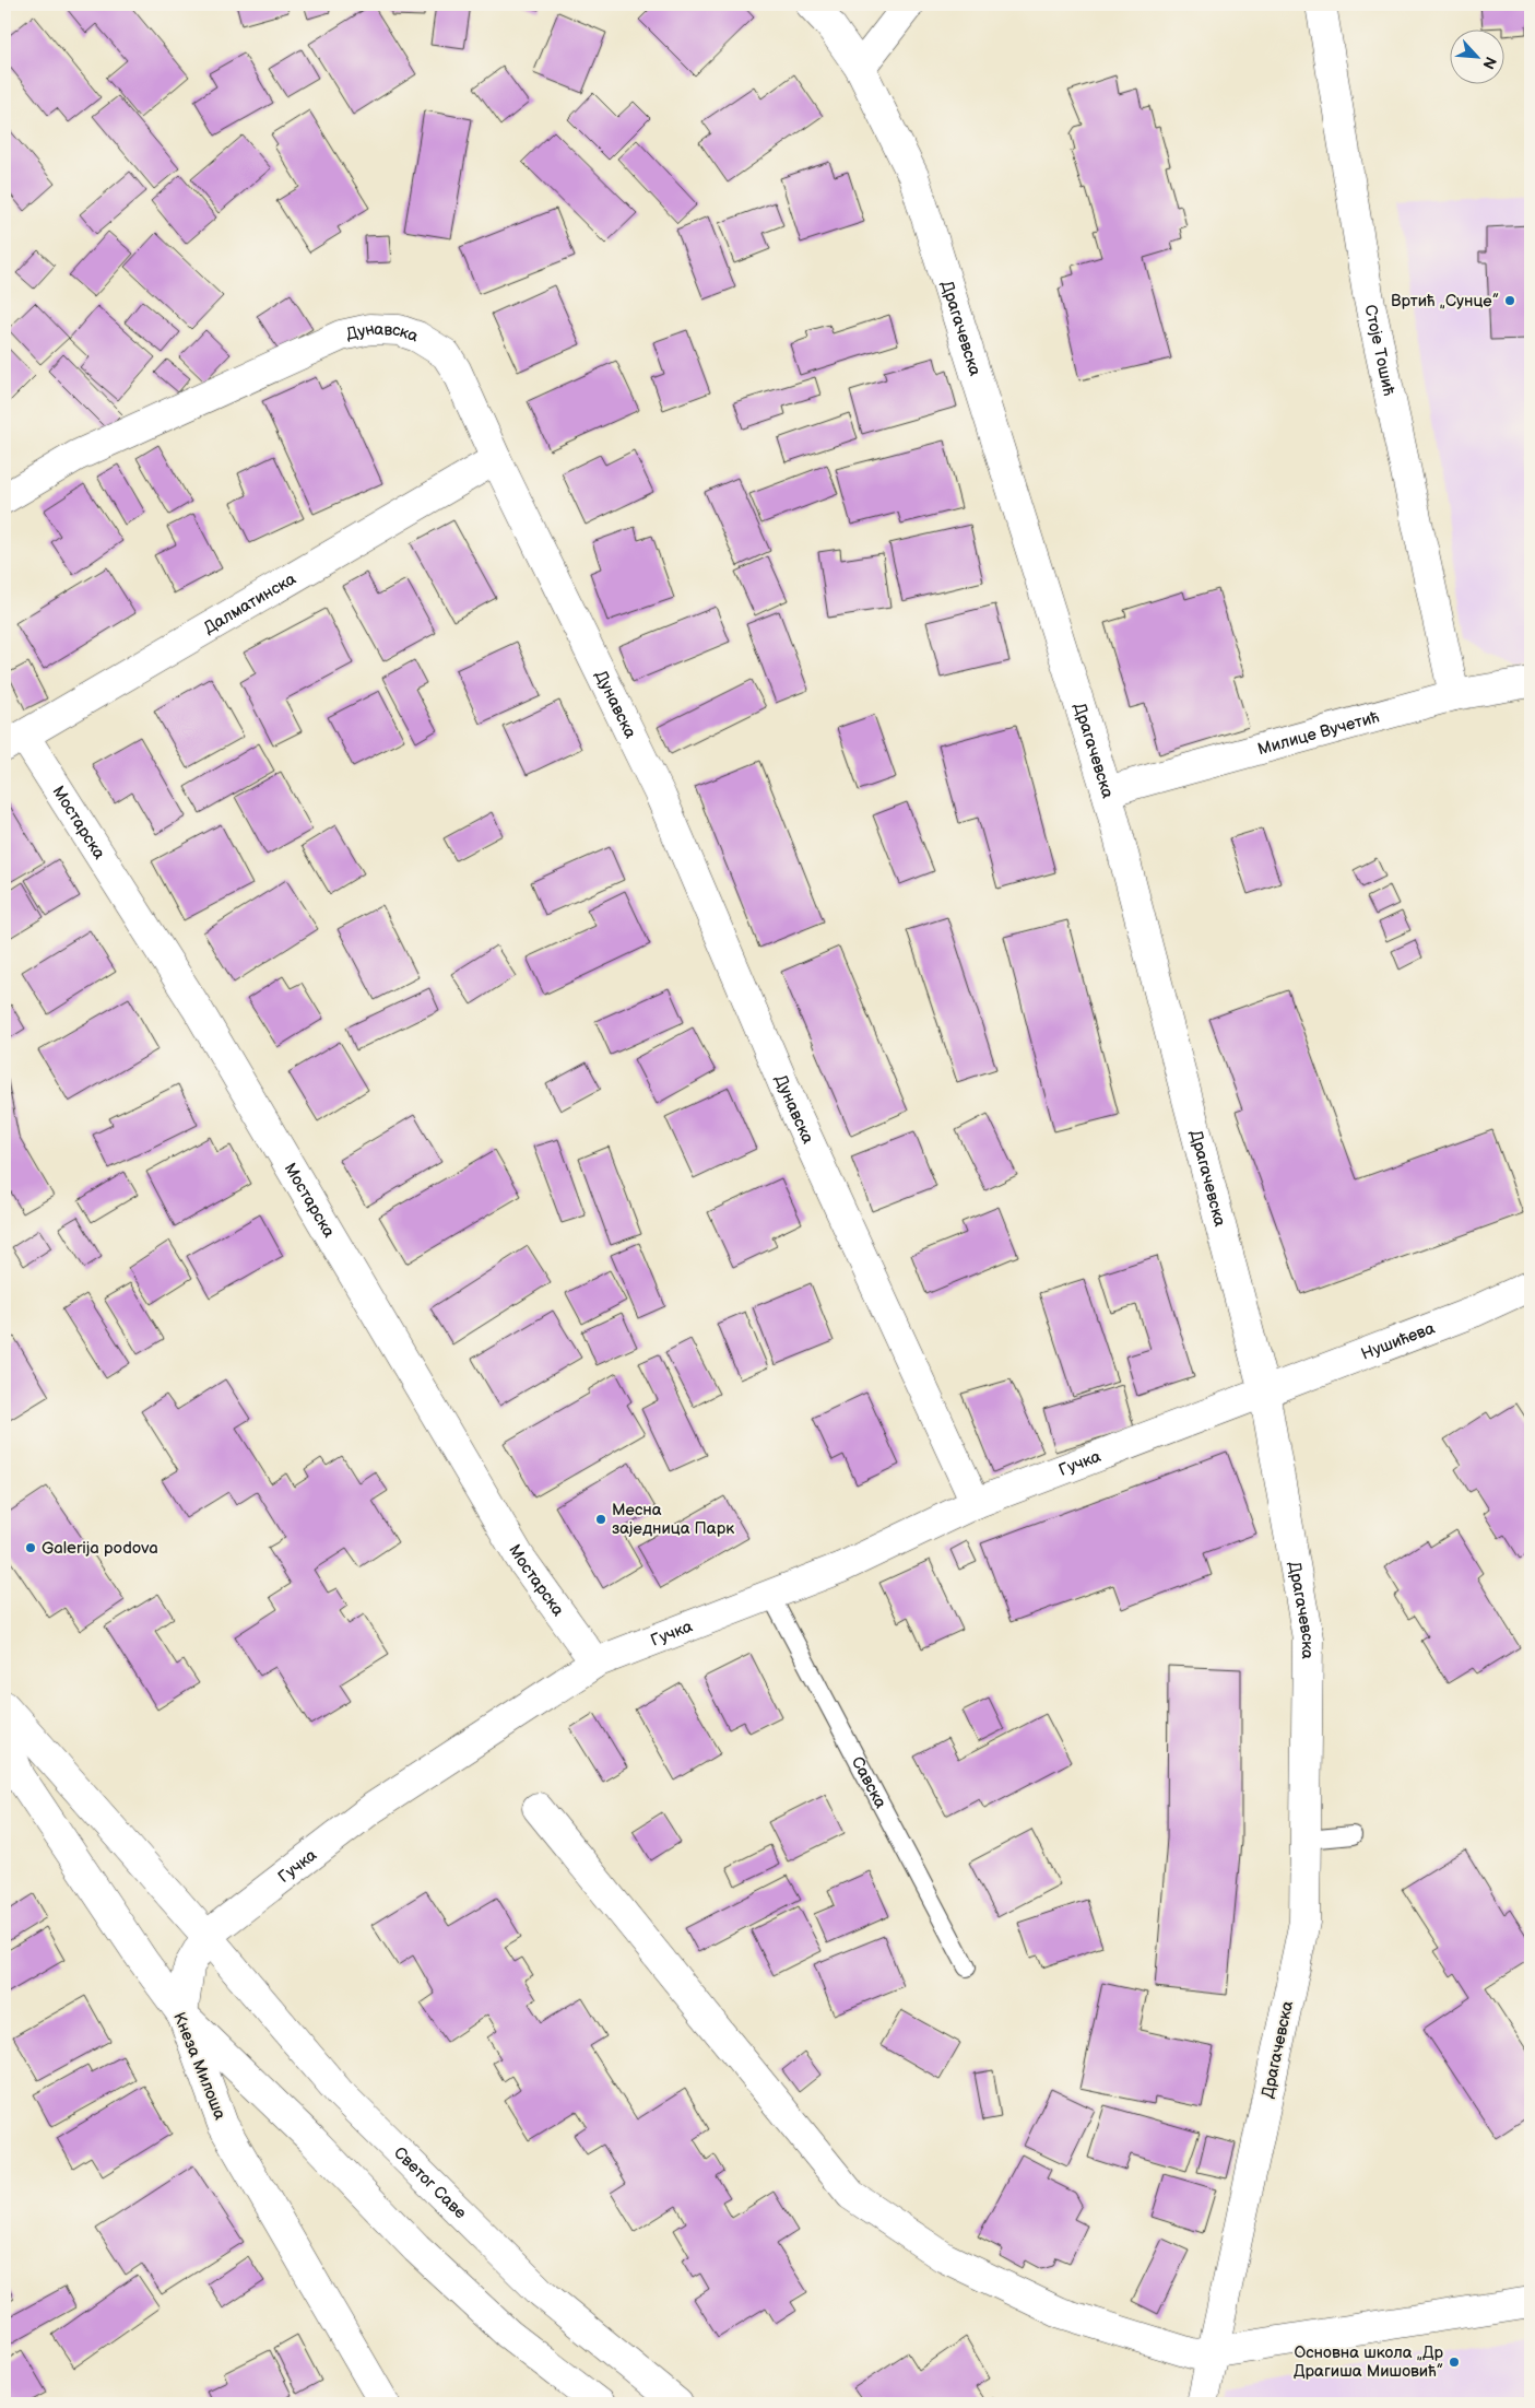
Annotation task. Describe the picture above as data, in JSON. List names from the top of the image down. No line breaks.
{"streets":{"street":["Драгачевска","Дунавска","Стоје Тошић","Далматинска","Милице Вучетић","Мостарска","Нушићева","Гучка","Кнеза Милоша","Светог Саве"],"lane":["Савска"]},"crossings":[["Драгачевска","Милице Вучетић"],["Драгачевска","Нушићева"],["Драгачевска","Гучка"],["Дунавска","Далматинска"],["Дунавска","Гучка"],["Стоје Тошић","Милице Вучетић"],["Далматинска","Мостарска"],["Мостарска","Гучка"],["Нушићева","Гучка"],["Гучка","Савска"],["Гучка","Кнеза Милоша"],["Гучка","Светог Саве"]],"places":["Вртић „Сунце”","Месна заједница Парк","Galerija podova","Основна школа „Др Драгиша Мишовић”"],"north":"bottom right"}
